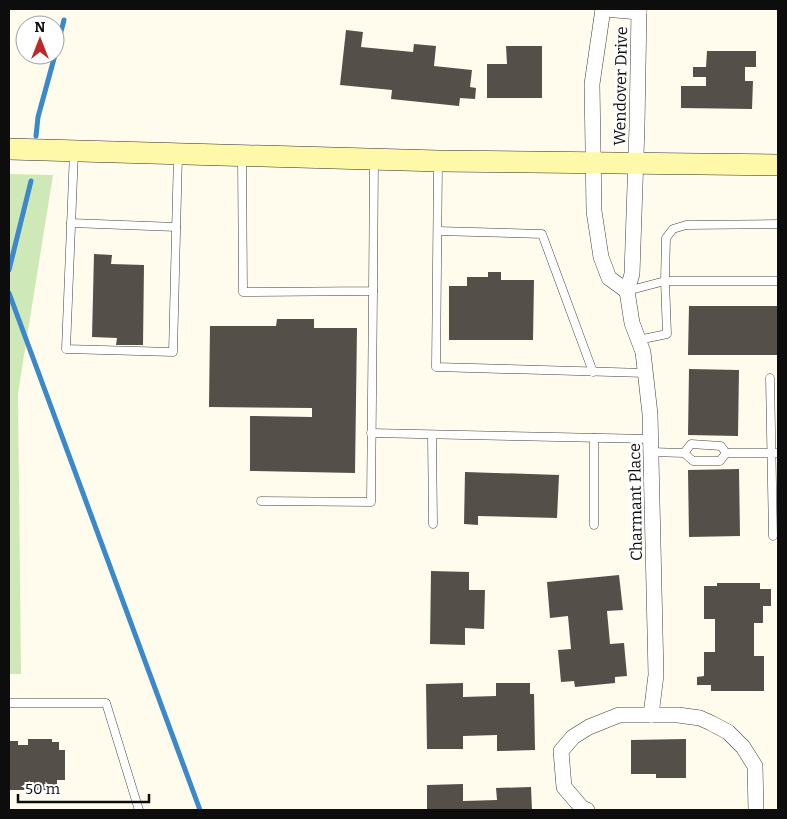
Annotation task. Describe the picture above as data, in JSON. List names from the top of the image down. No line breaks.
{"streets":{"street":["Wendover Drive","Charmant Place"]},"crossings":[["Wendover Drive","Charmant Place"]],"scale_bar":"50 m","north":"top"}
